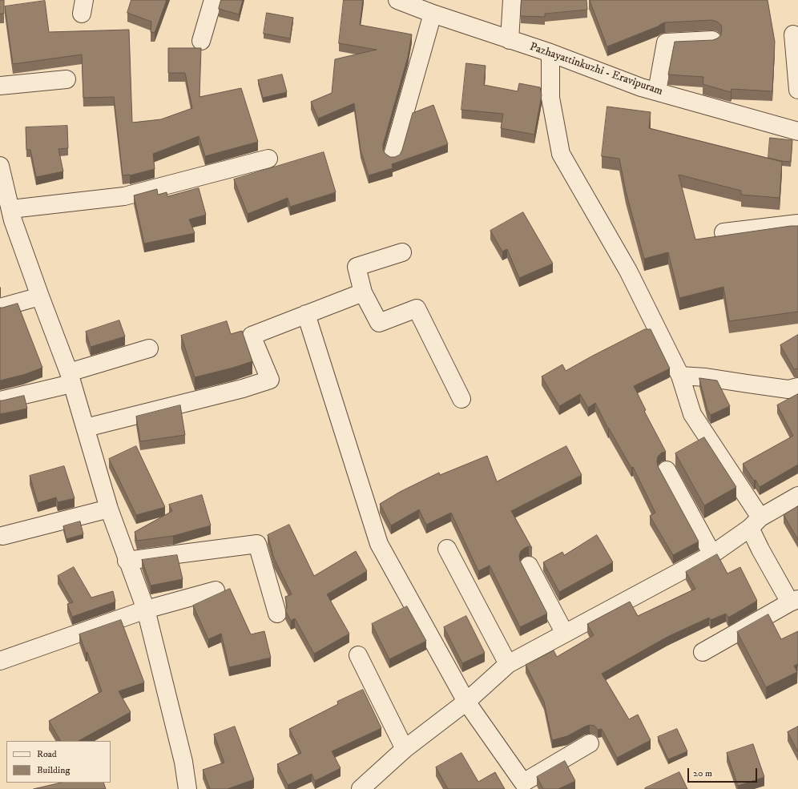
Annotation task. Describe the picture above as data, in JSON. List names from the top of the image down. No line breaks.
{"streets":{"street":["Pazhayattinkuzhi - Eravipuram"]},"legend":["Road","Building"],"scale_bar":"20 m"}
